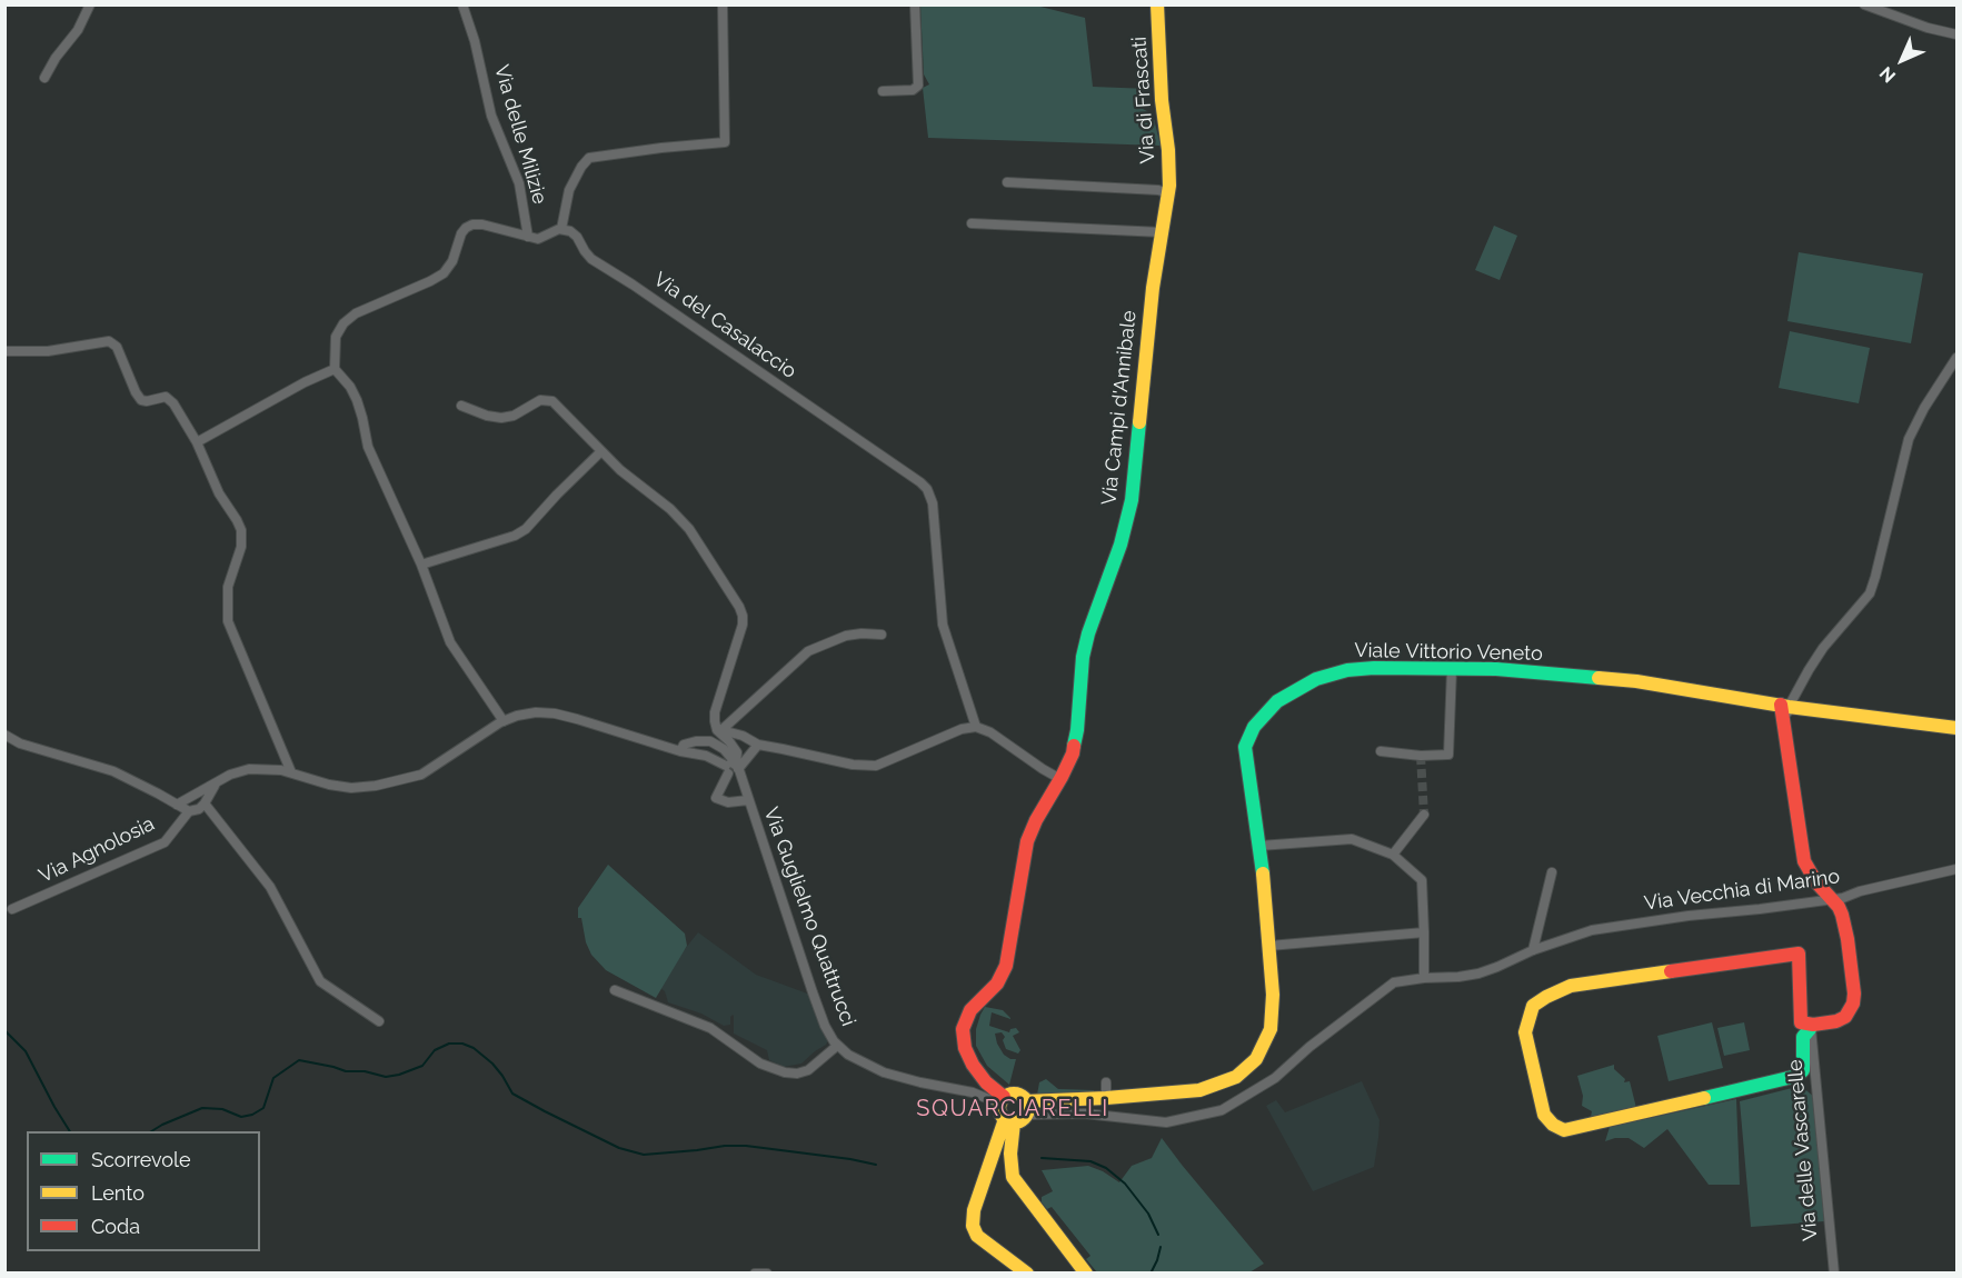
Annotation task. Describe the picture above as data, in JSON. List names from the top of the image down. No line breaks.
{"streets":{"main road":["Via di Frascati","Via Campi d'Annibale","Viale Vittorio Veneto"],"street":["Via delle Milizie","Via del Casalaccio","Via Agnolosia","Via Vecchia di Marino","Via Guglielmo Quattrucci","Via delle Vascarelle"]},"crossings":[["Via di Frascati","Via Campi d'Annibale"],["Via Campi d'Annibale","Viale Vittorio Veneto"],["Via Campi d'Annibale","Via Vecchia di Marino"],["Via Campi d'Annibale","Via Guglielmo Quattrucci"],["Viale Vittorio Veneto","Via Vecchia di Marino"],["Viale Vittorio Veneto","Via Guglielmo Quattrucci"],["Via Vecchia di Marino","Via Guglielmo Quattrucci"]],"districts":["SQUARCIARELLI"],"legend":["Scorrevole","Lento","Coda"],"north":"bottom left"}
